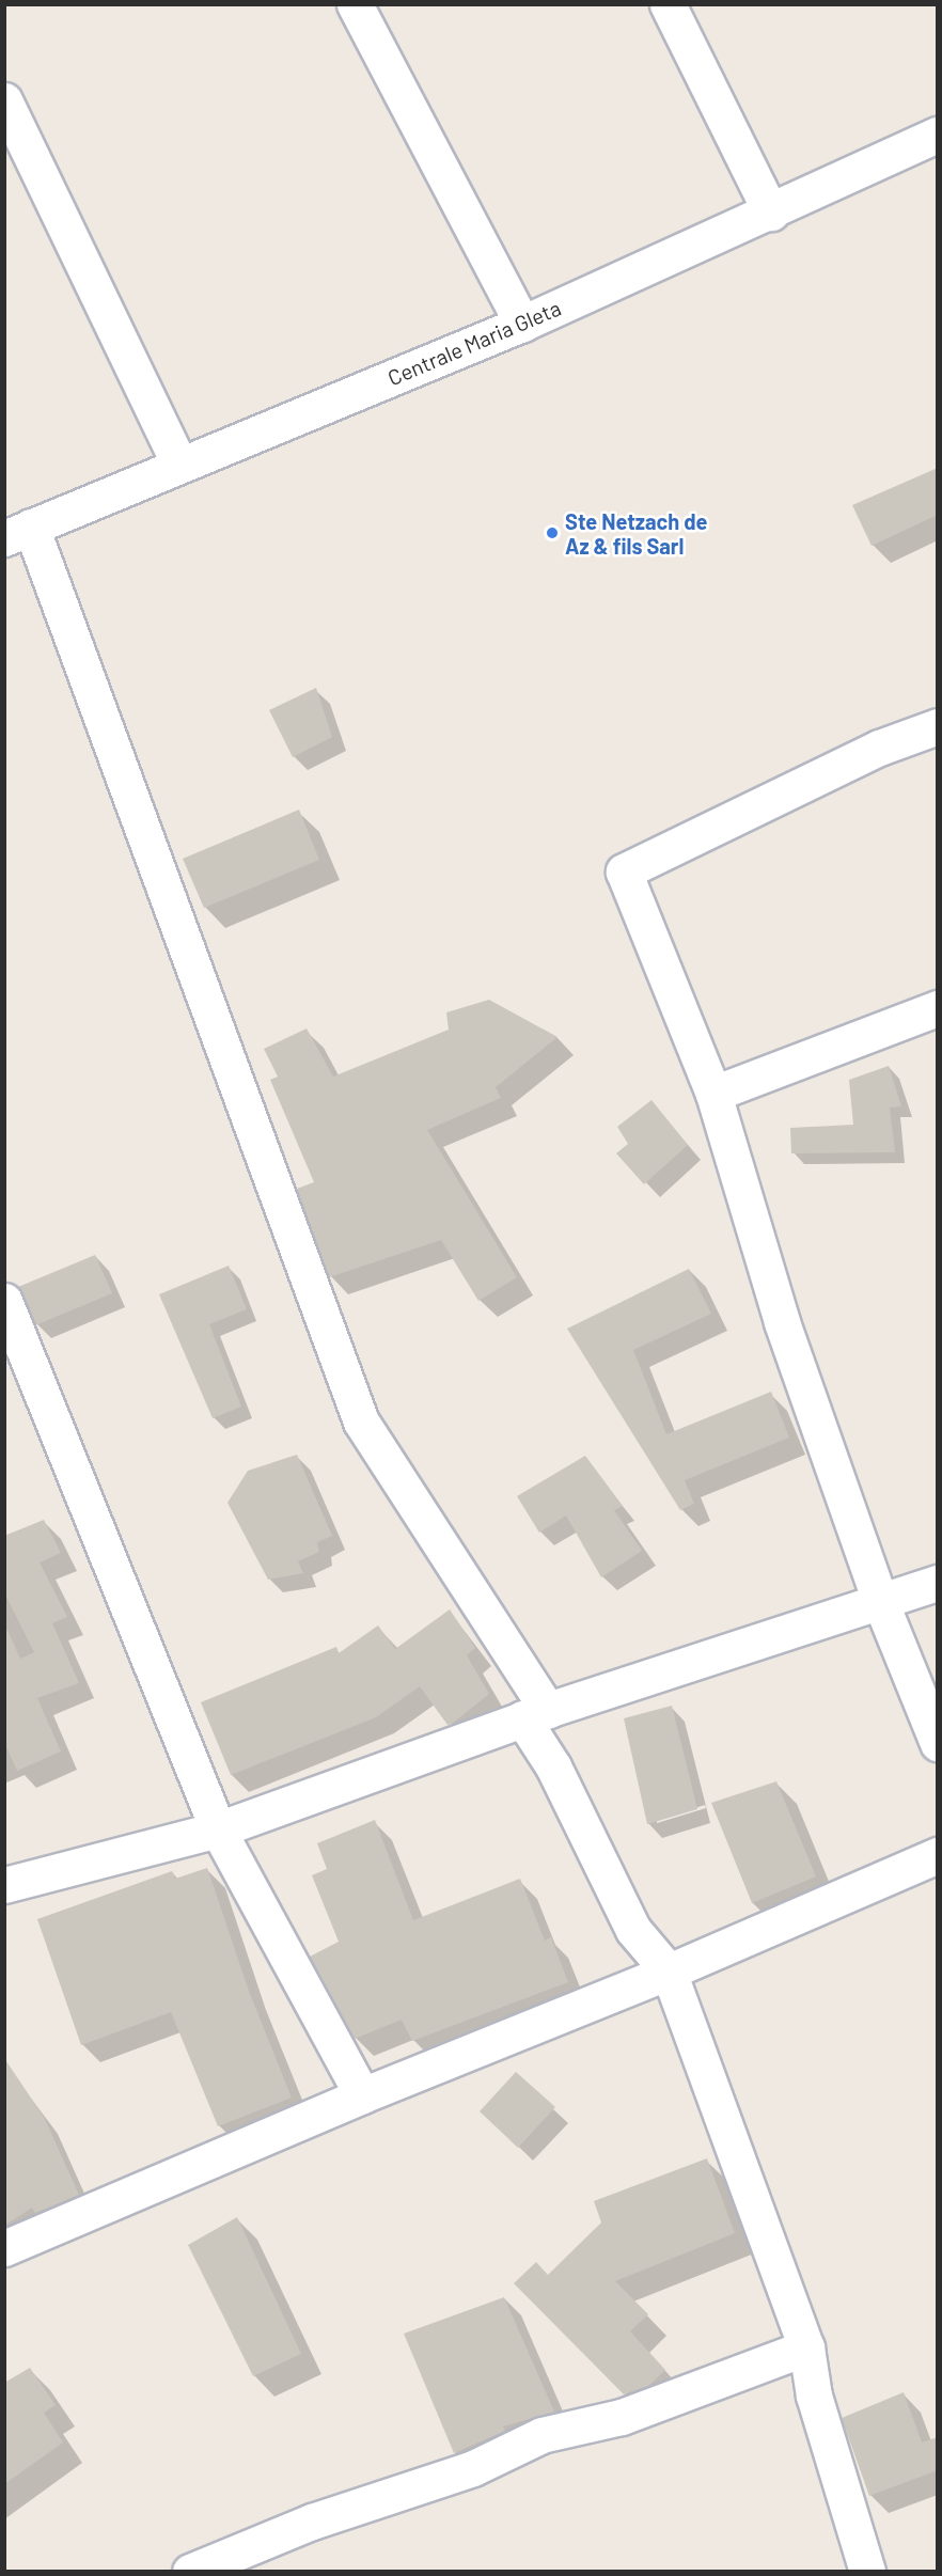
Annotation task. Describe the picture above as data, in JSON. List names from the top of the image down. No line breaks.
{"streets":{"street":["Centrale Maria Gleta"]},"places":["Ste Netzach de Az & fils Sarl"]}
